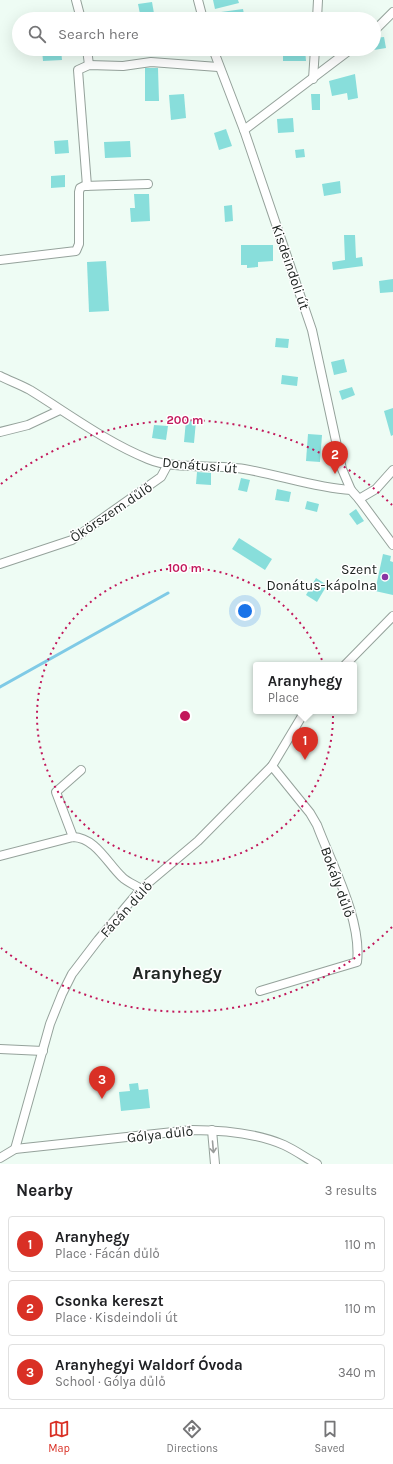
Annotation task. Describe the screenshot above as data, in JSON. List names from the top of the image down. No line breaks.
{"streets":{"street":["Kisdeindoli út","Donátusi út","Ökörszem dűlő","Bokály dűlő","Fácán dűlő","Gólya dűlő"]},"crossings":[["Kisdeindoli út","Donátusi út"],["Donátusi út","Ökörszem dűlő"],["Bokály dűlő","Fácán dűlő"],["Fácán dűlő","Gólya dűlő"]],"districts":["Aranyhegy"],"places":["Szent Donátus-kápolna"],"page":{"search":"Search here","pins":["2","1","3"],"popup":["Aranyhegy","Place"],"heading":["Nearby","3 results"],"list":[{"mark":"1","name":"Aranyhegy","note":"Place · Fácán dűlő","value":"110 m"},{"mark":"2","name":"Csonka kereszt","note":"Place · Kisdeindoli út","value":"110 m"},{"mark":"3","name":"Aranyhegyi Waldorf Óvoda","note":"School · Gólya dűlő","value":"340 m"}],"nav":["Map","Directions","Saved"]},"rings":["200 m","100 m"]}
